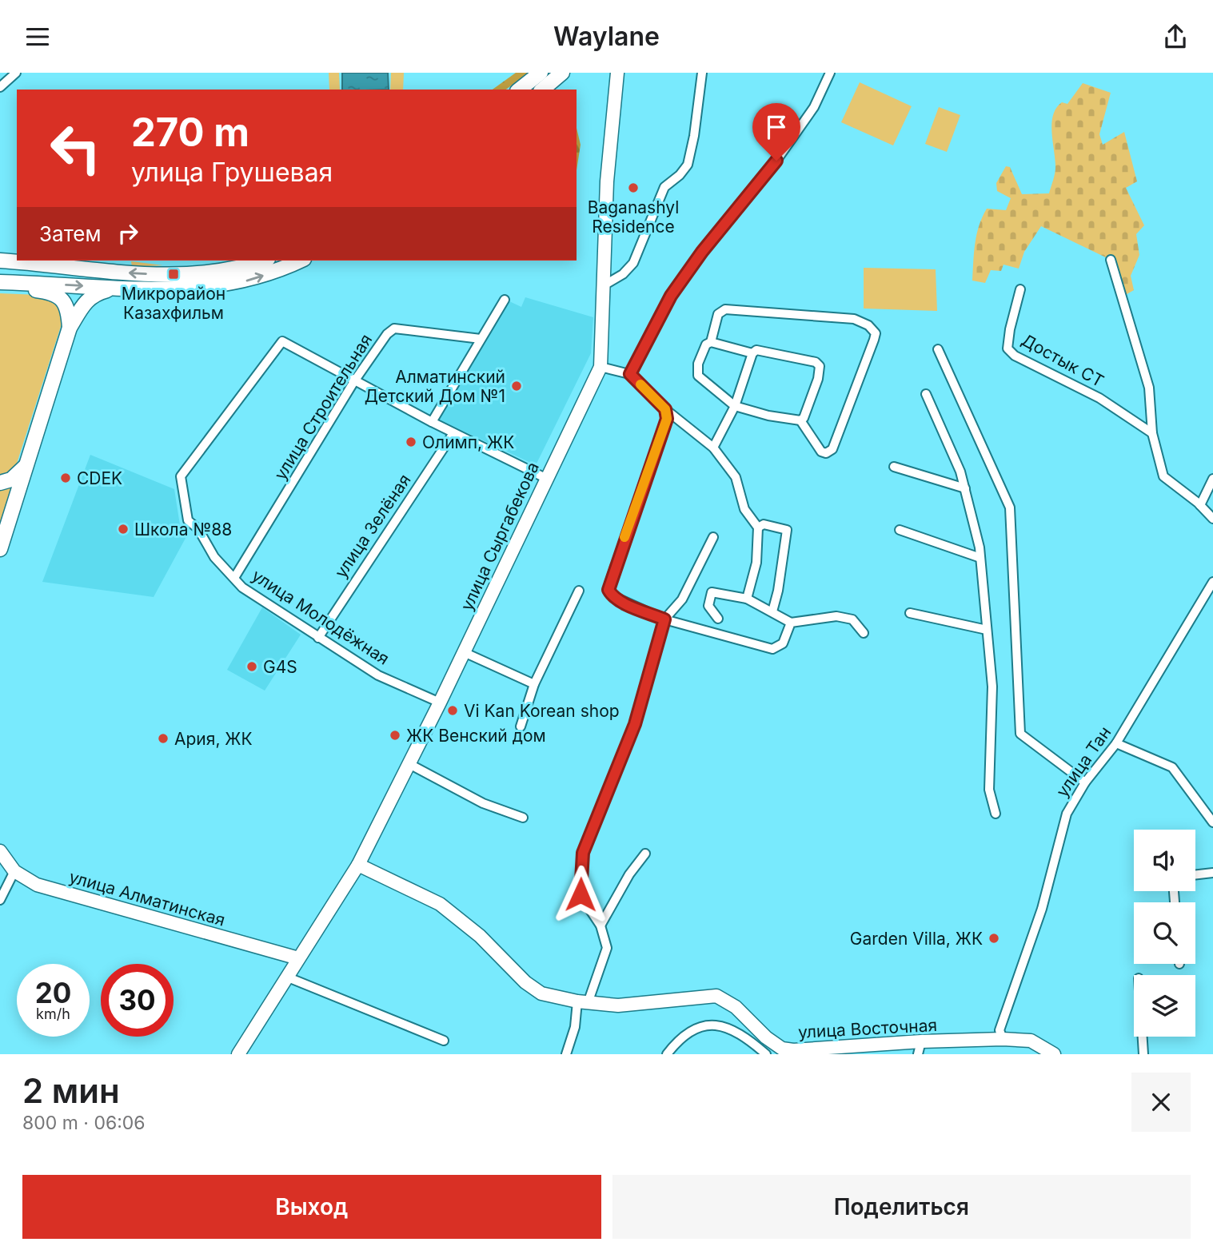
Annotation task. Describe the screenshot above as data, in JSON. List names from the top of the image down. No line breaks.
{"streets":{"street":["Достык СТ","улица Строительная","улица Зелёная","улица Сыргабекова","улица Молодёжная","улица Тан","улица Алматинская","улица Восточная"]},"crossings":[["улица Строительная","улица Молодёжная"],["улица Зелёная","улица Молодёжная"],["улица Сыргабекова","улица Молодёжная"],["улица Сыргабекова","улица Алматинская"],["улица Сыргабекова","улица Восточная"],["улица Тан","улица Восточная"]],"places":{"other":["Baganashyl Residence","Алматинский Детский Дом №1","Олимп, ЖК","CDEK","Школа №88","G4S","Vi Kan Korean shop","ЖК Венский дом","Ария, ЖК","Garden Villa, ЖК"],"transit":["Микрорайон Казахфильм"]},"page":{"header":"Waylane","turn":["270 m","улица Грушевая"],"then":"Затем","speed":"20 km/h","limit":"30","heading":["2 мин","800 m · 06:06"],"buttons":["Выход","Поделиться"]}}
